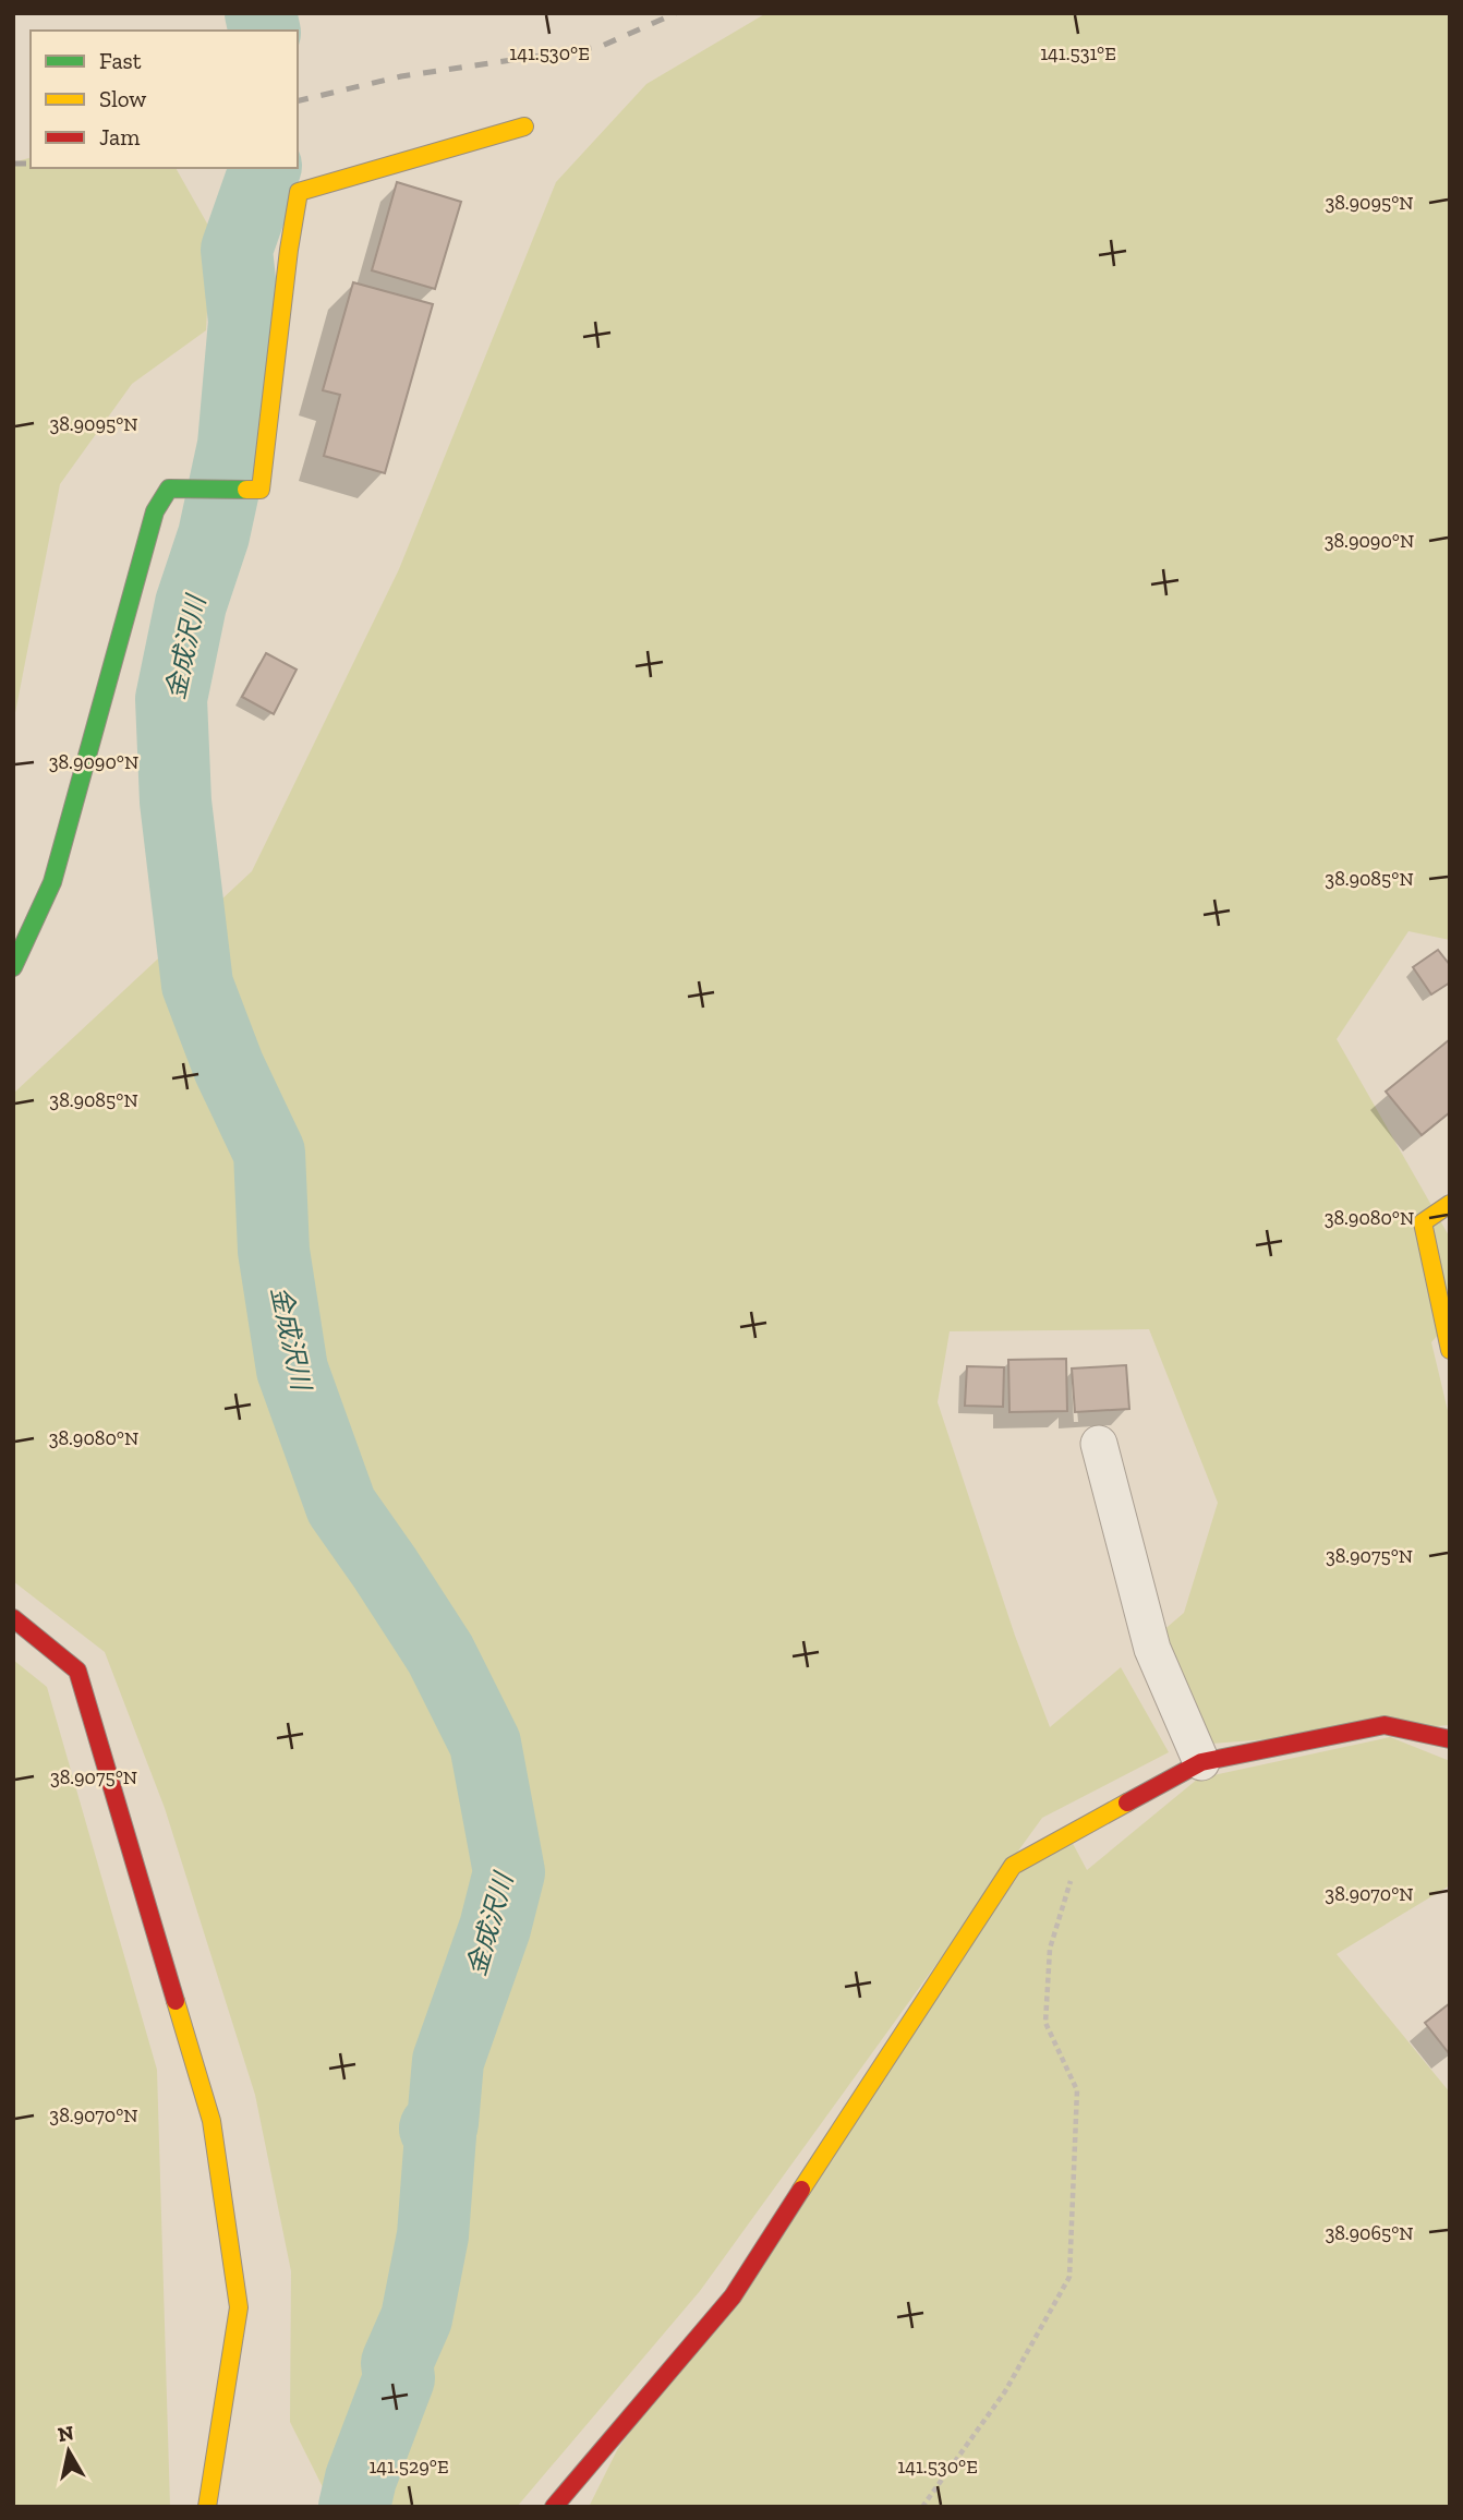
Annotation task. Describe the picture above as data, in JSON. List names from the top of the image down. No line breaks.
{"water":["金成沢川"],"legend":["Fast","Slow","Jam"],"north":"top","coordinates":["141.530°E","141.531°E","38.9095°N","38.9090°N","38.9085°N","38.9080°N","38.9075°N","38.9070°N","38.9065°N","141.529°E"]}
